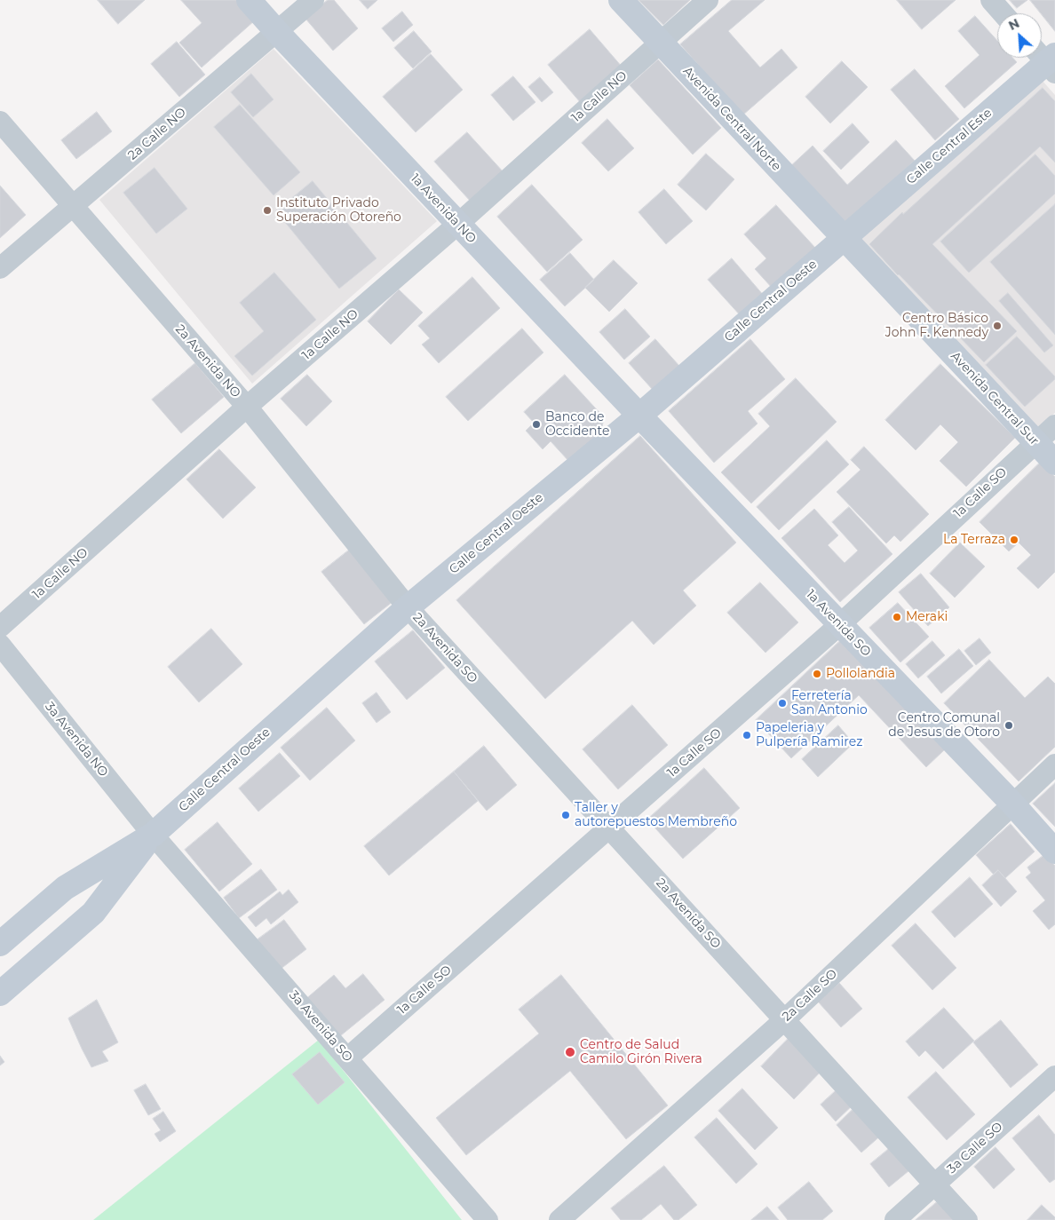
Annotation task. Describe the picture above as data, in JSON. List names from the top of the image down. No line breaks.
{"streets":{"street":["1a Calle NO","Avenida Central Norte","2a Calle NO","Calle Central Este","1a Avenida NO","Calle Central Oeste","2a Avenida NO","Avenida Central Sur","1a Calle SO","1a Avenida SO","2a Avenida SO","3a Avenida NO","2a Calle SO","3a Avenida SO","3a Calle SO"]},"crossings":[["1a Calle NO","Avenida Central Norte"],["1a Calle NO","1a Avenida NO"],["1a Calle NO","2a Avenida NO"],["Avenida Central Norte","Calle Central Este"],["Avenida Central Norte","Calle Central Oeste"],["Avenida Central Norte","Avenida Central Sur"],["2a Calle NO","1a Avenida NO"],["2a Calle NO","2a Avenida NO"],["Calle Central Este","Calle Central Oeste"],["Calle Central Este","Avenida Central Sur"],["1a Avenida NO","Calle Central Oeste"],["1a Avenida NO","1a Avenida SO"],["Calle Central Oeste","2a Avenida NO"],["Calle Central Oeste","Avenida Central Sur"],["Calle Central Oeste","1a Avenida SO"],["Calle Central Oeste","2a Avenida SO"],["Calle Central Oeste","3a Avenida NO"],["Calle Central Oeste","3a Avenida SO"],["2a Avenida NO","2a Avenida SO"],["Avenida Central Sur","1a Calle SO"],["1a Calle SO","1a Avenida SO"],["1a Calle SO","2a Avenida SO"],["1a Calle SO","3a Avenida SO"],["1a Avenida SO","2a Calle SO"],["2a Avenida SO","2a Calle SO"],["2a Avenida SO","3a Calle SO"],["3a Avenida NO","3a Avenida SO"]],"places":["Instituto Privado Superación Otoreño","Centro Básico John F. Kennedy","Banco de Occidente","La Terraza","Meraki","Pollolandia","Ferretería San Antonio","Centro Comunal de Jesus de Otoro","Papeleria y Pulpería Ramirez","Taller y autorepuestos Membreño","Centro de Salud Camilo Girón Rivera"],"north":"top left"}
